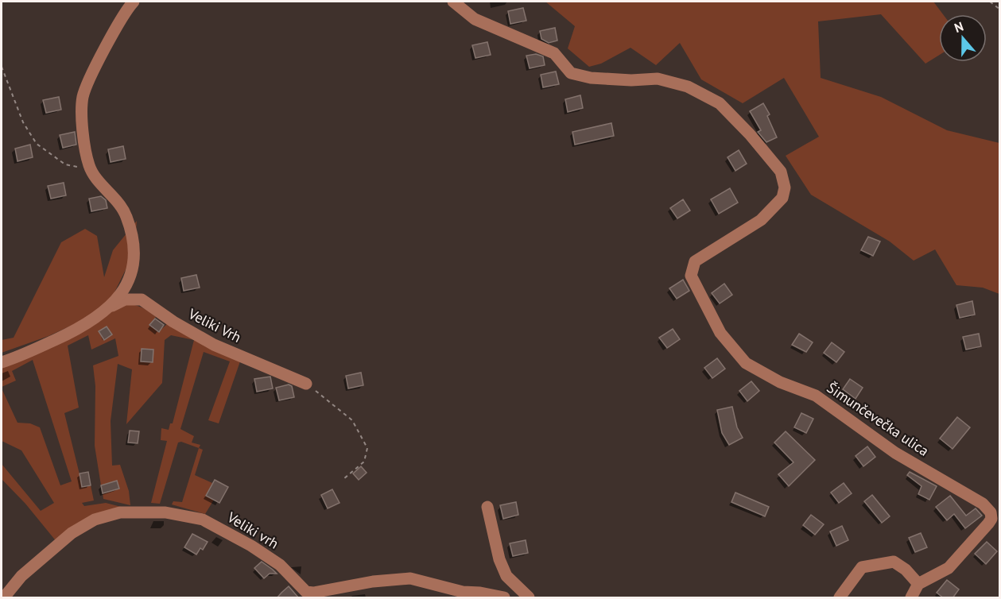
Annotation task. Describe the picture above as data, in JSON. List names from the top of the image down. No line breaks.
{"streets":{"street":["Veliki Vrh","Šimunčevečka ulica","Veliki vrh"]},"north":"top"}
